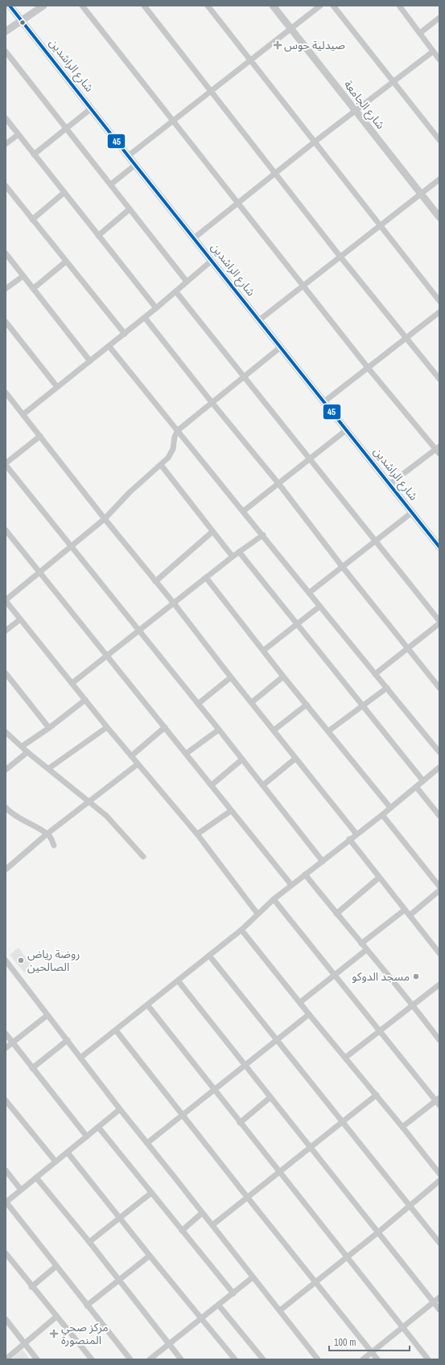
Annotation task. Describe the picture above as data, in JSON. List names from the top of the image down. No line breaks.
{"streets":{"street":["شارع الراشدين","شارع الجامعة"]},"places":{"health":["صيدلية حوس","مركز صحي المنصورة"],"other":["روضة رياض الصالحين","مسجد الدوكو"]},"lines":["transit line 45"],"scale_bar":"100 m"}
